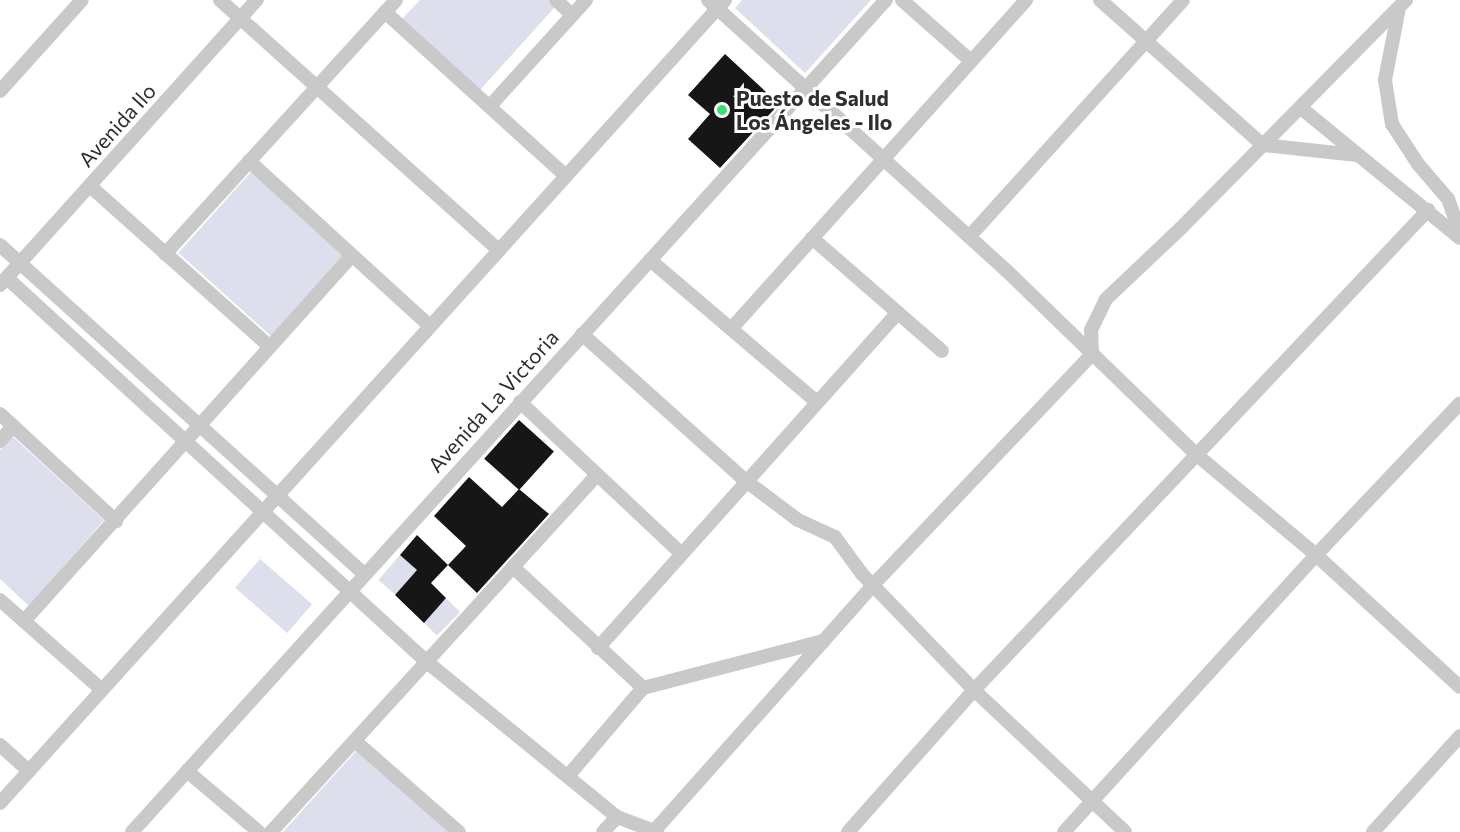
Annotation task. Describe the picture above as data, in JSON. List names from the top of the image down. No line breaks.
{"streets":{"street":["Avenida Ilo","Avenida La Victoria"]},"places":["Puesto de Salud Los Ángeles - Ilo"]}
